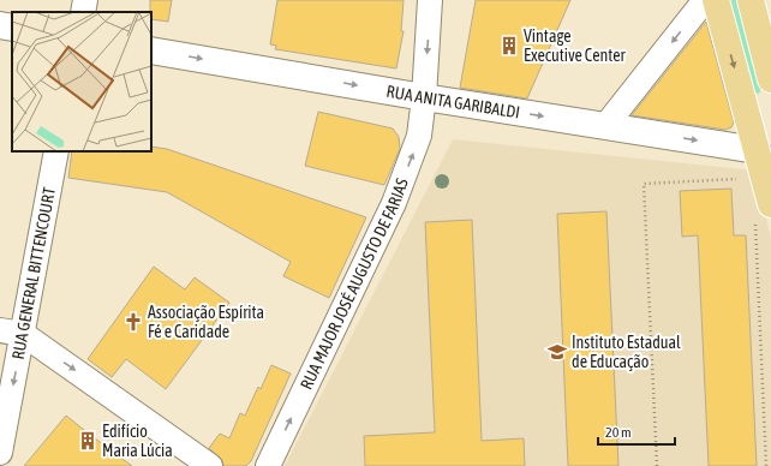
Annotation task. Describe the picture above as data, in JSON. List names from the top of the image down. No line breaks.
{"streets":{"street":["RUA ANITA GARIBALDI","RUA GENERAL BITTENCOURT","RUA MAJOR JOSÉ AUGUSTO DE FARIAS"]},"crossings":[["RUA ANITA GARIBALDI","RUA MAJOR JOSÉ AUGUSTO DE FARIAS"]],"one_way":["RUA ANITA GARIBALDI","RUA GENERAL BITTENCOURT"],"places":{"building":["Vintage Executive Center","Edifício Maria Lúcia"],"church":["Associação Espírita Fé e Caridade"],"school or university":["Instituto Estadual de Educação"]},"scale_bar":"20 m"}
